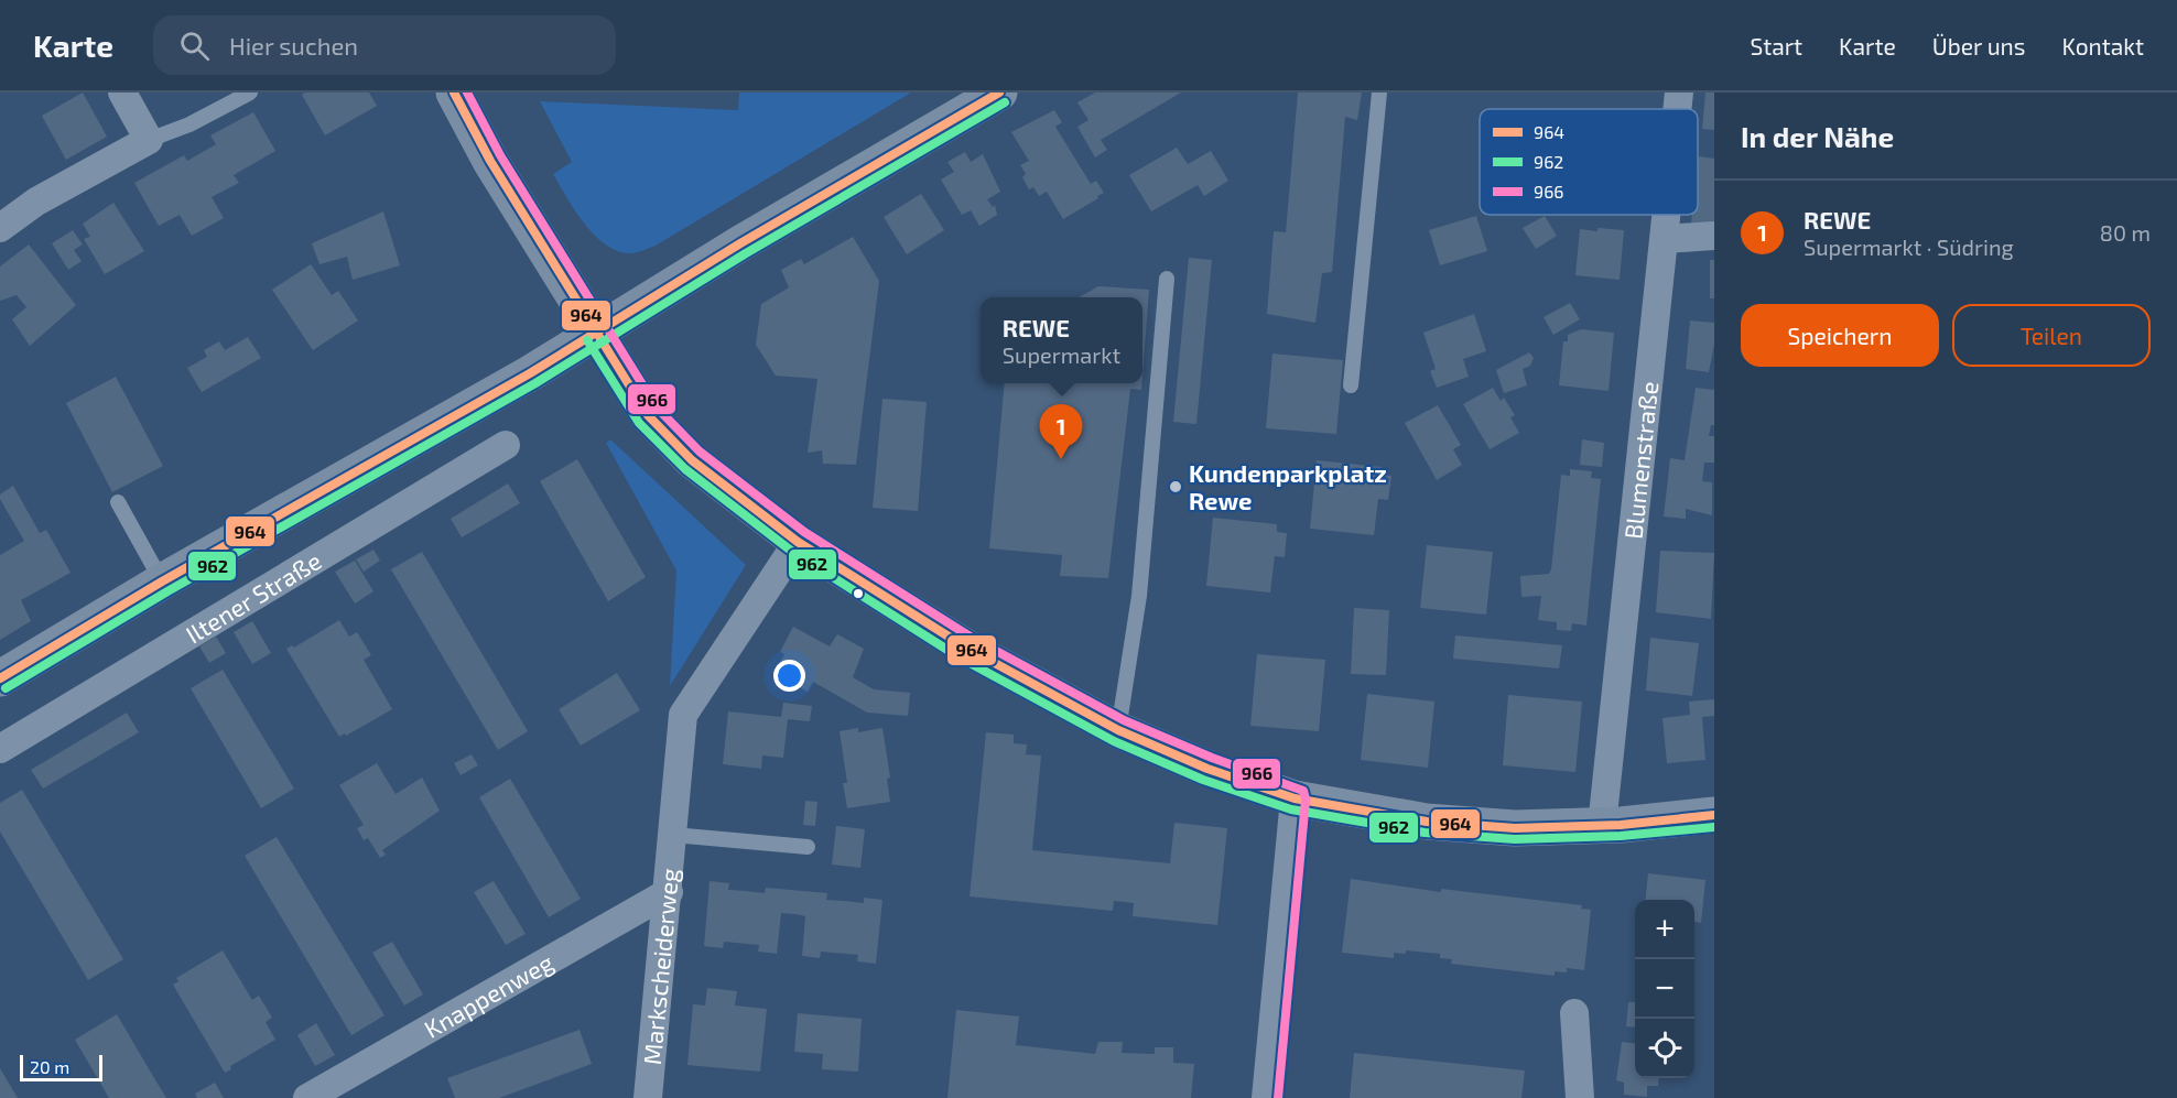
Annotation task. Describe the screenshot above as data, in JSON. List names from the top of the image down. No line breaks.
{"streets":{"street":["Blumenstraße","Iltener Straße","Markscheiderweg","Knappenweg"]},"crossings":[["Markscheiderweg","Knappenweg"]],"places":["Kundenparkplatz Rewe"],"lines":["transit line 964","transit line 966","transit line 962"],"legend":["964","962","966"],"scale_bar":"20 m","page":{"header":"Karte","search":"Hier suchen","nav":["Start","Karte","Über uns","Kontakt"],"heading":"In der Nähe","list":[{"mark":"1","name":"REWE","note":"Supermarkt · Südring","value":"80 m"}],"buttons":["Speichern","Teilen"],"popup":["REWE","Supermarkt"],"pins":"1","map_buttons":["+","−"],"scale":"20 m"}}
